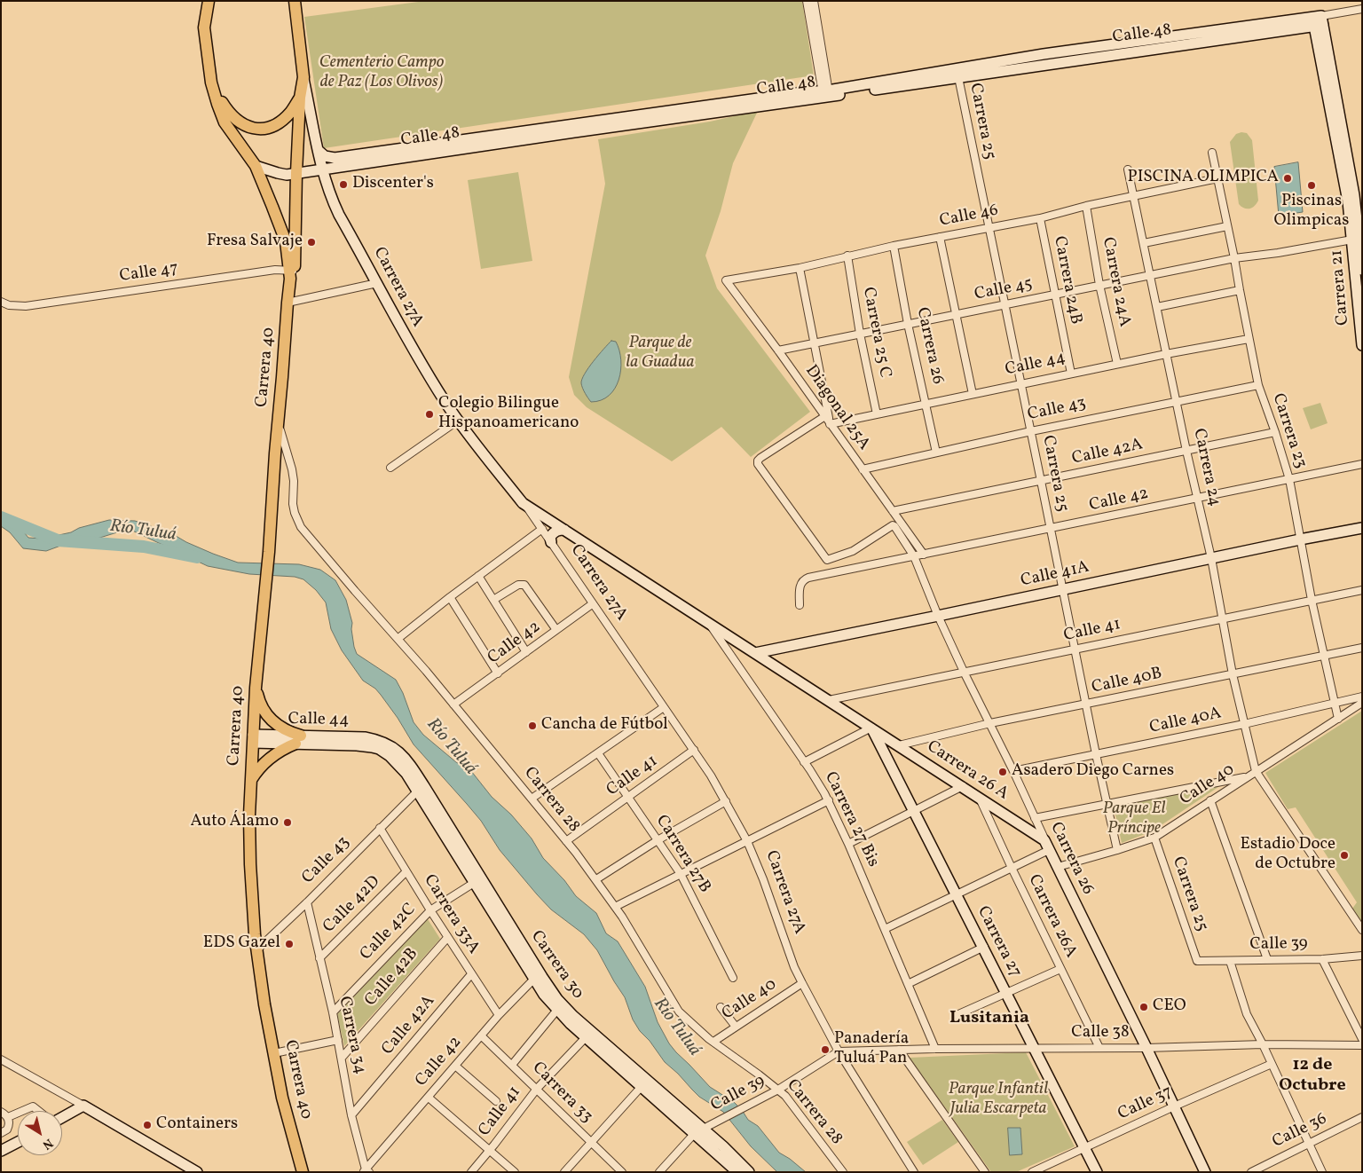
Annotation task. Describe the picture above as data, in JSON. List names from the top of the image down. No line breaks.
{"streets":{"main road":["Calle 48","Carrera 27A","Carrera 21","Carrera 26","Calle 44","Carrera 40","Calle 41A","Carrera 26 A","Carrera 27","Carrera 30"],"street":["Carrera 25","Calle 46","Calle 47","Carrera 24B","Carrera 24A","Calle 45","Carrera 25 C","Diagonal 25A","Calle 43","Carrera 23","Calle 42A","Carrera 24","Calle 42","Calle 41","Calle 40B","Calle 40A","Calle 40","Carrera 28","Carrera 27 Bis","Carrera 27B","Calle 42D","Carrera 33A","Carrera 26A","Calle 42C","Calle 39","Calle 42B","Calle 38","Carrera 34","Carrera 33","Calle 37","Calle 36"]},"crossings":[["Calle 48","Carrera 25"],["Calle 48","Carrera 27A"],["Calle 48","Carrera 21"],["Calle 48","Carrera 40"],["Carrera 25","Calle 46"],["Carrera 25","Calle 45"],["Carrera 25","Calle 44"],["Carrera 25","Calle 43"],["Carrera 25","Calle 42A"],["Carrera 25","Calle 42"],["Carrera 25","Calle 41A"],["Carrera 25","Calle 41"],["Carrera 25","Calle 40B"],["Carrera 25","Calle 40A"],["Carrera 25","Calle 40"],["Carrera 25","Calle 39"],["Calle 46","Carrera 24B"],["Calle 46","Carrera 24A"],["Calle 46","Carrera 25 C"],["Calle 46","Carrera 26"],["Calle 46","Diagonal 25A"],["Calle 46","Carrera 23"],["Calle 46","Carrera 24"],["Calle 47","Carrera 40"],["Carrera 24B","Calle 45"],["Carrera 24B","Calle 44"],["Carrera 24A","Calle 45"],["Carrera 24A","Calle 44"],["Carrera 27A","Carrera 40"],["Carrera 27A","Calle 42"],["Carrera 27A","Calle 41"],["Carrera 27A","Carrera 26 A"],["Carrera 27A","Calle 40"],["Carrera 27A","Calle 39"],["Carrera 27A","Calle 38"],["Carrera 21","Calle 45"],["Calle 45","Carrera 25 C"],["Calle 45","Carrera 26"],["Calle 45","Diagonal 25A"],["Calle 45","Carrera 23"],["Calle 45","Carrera 24"],["Carrera 25 C","Calle 44"],["Carrera 26","Calle 44"],["Carrera 26","Diagonal 25A"],["Carrera 26","Calle 43"],["Carrera 26","Calle 42"],["Carrera 26","Calle 41A"],["Carrera 26","Calle 41"],["Carrera 26","Calle 40B"],["Carrera 26","Calle 40A"],["Carrera 26","Carrera 26 A"],["Carrera 26","Calle 40"],["Carrera 26","Calle 38"],["Carrera 26","Calle 37"],["Calle 44","Carrera 40"],["Calle 44","Diagonal 25A"],["Calle 44","Carrera 23"],["Calle 44","Carrera 24"],["Calle 44","Carrera 30"],["Carrera 40","Calle 43"],["Carrera 40","Carrera 28"],["Diagonal 25A","Calle 43"],["Diagonal 25A","Calle 42A"],["Diagonal 25A","Calle 42"],["Calle 43","Carrera 23"],["Calle 43","Carrera 24"],["Calle 43","Carrera 33A"],["Calle 43","Carrera 30"],["Calle 43","Carrera 34"],["Carrera 23","Calle 42A"],["Carrera 23","Calle 42"],["Carrera 23","Calle 41A"],["Carrera 23","Calle 41"],["Carrera 23","Calle 40B"],["Carrera 23","Calle 40A"],["Carrera 23","Calle 40"],["Calle 42A","Carrera 24"],["Calle 42A","Carrera 33A"],["Calle 42A","Carrera 34"],["Carrera 24","Calle 42"],["Carrera 24","Calle 41A"],["Carrera 24","Calle 41"],["Carrera 24","Calle 40B"],["Carrera 24","Calle 40A"],["Carrera 24","Calle 40"],["Calle 42","Carrera 28"],["Calle 42","Carrera 33A"],["Calle 42","Carrera 30"],["Calle 42","Carrera 34"],["Calle 42","Carrera 33"],["Calle 41A","Carrera 26 A"],["Calle 41","Carrera 26 A"],["Calle 41","Carrera 28"],["Calle 41","Carrera 27B"],["Calle 41","Carrera 30"],["Calle 41","Carrera 33"],["Calle 40B","Carrera 26 A"],["Carrera 26 A","Carrera 27 Bis"],["Carrera 26 A","Carrera 26A"],["Carrera 26 A","Carrera 27"],["Calle 40","Carrera 28"],["Carrera 28","Calle 39"],["Carrera 27 Bis","Calle 38"],["Calle 42D","Carrera 33A"],["Calle 42D","Carrera 34"],["Carrera 33A","Calle 42C"],["Carrera 33A","Calle 42B"],["Carrera 26A","Calle 38"],["Calle 42C","Carrera 30"],["Calle 42C","Carrera 34"],["Carrera 27","Calle 38"],["Carrera 27","Calle 37"],["Calle 39","Carrera 30"],["Calle 39","Calle 38"],["Calle 42B","Carrera 34"]],"districts":["Lusitania","12 de Octubre"],"water":["Río Tuluá"],"parks":["Cementerio Campo de Paz (Los Olivos)","Parque de la Guadua","Parque El Príncipe","Parque Infantil Julia Escarpeta"],"places":["PISCINA OLIMPICA","Discenter's","Piscinas Olimpicas","Fresa Salvaje","Colegio Bilingue Hispanoamericano","Cancha de Fútbol","Asadero Diego Carnes","Auto Álamo","Estadio Doce de Octubre","EDS Gazel","CEO","Panadería Tuluá Pan","Containers"],"north":"bottom right"}
